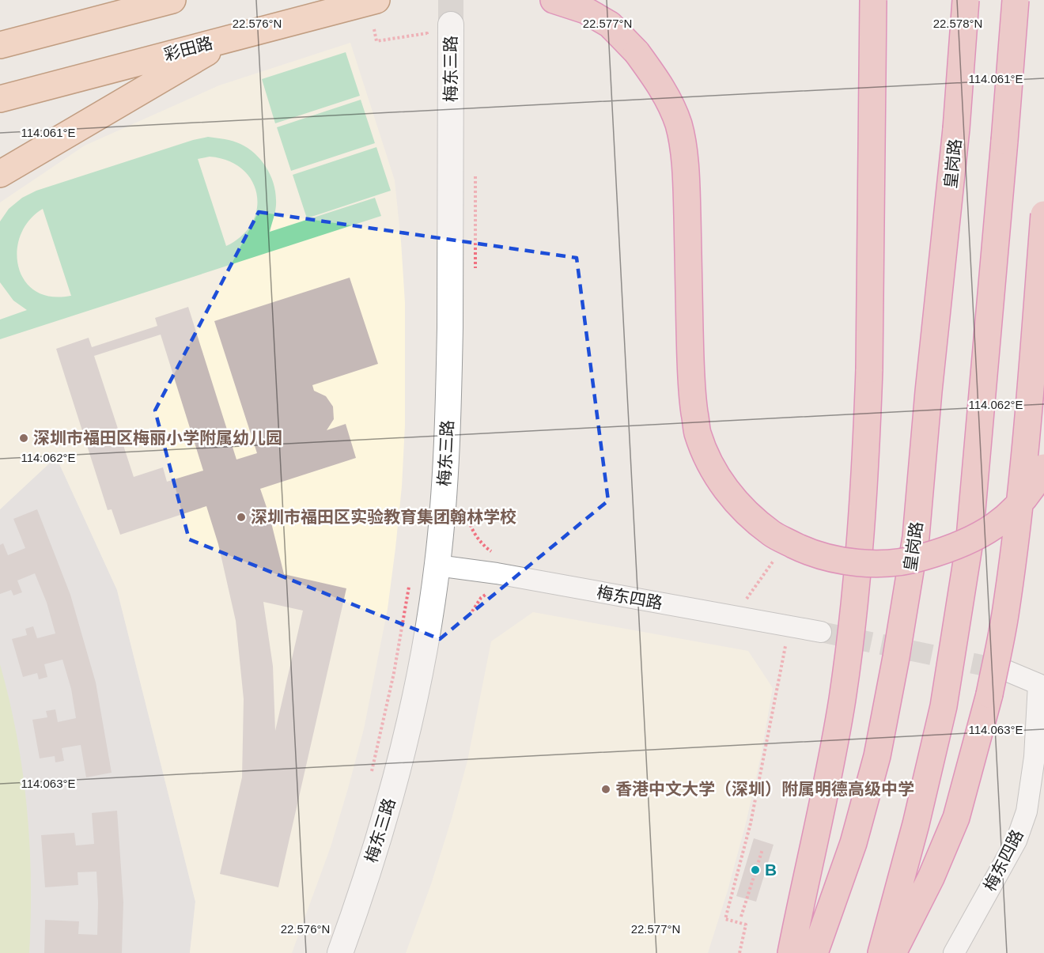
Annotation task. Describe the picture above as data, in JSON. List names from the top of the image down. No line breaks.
{"streets":{"highway":["皇岗路"],"main road":["彩田路"],"street":["梅东三路","梅东四路"]},"crossings":[["梅东三路","梅东四路"]],"places":["深圳市福田区梅丽小学附属幼儿园","深圳市福田区实验教育集团翰林学校","香港中文大学（深圳）附属明德高级中学","B"],"coordinates":["22.576°N","22.577°N","22.578°N","114.061°E","114.062°E","114.063°E"]}
